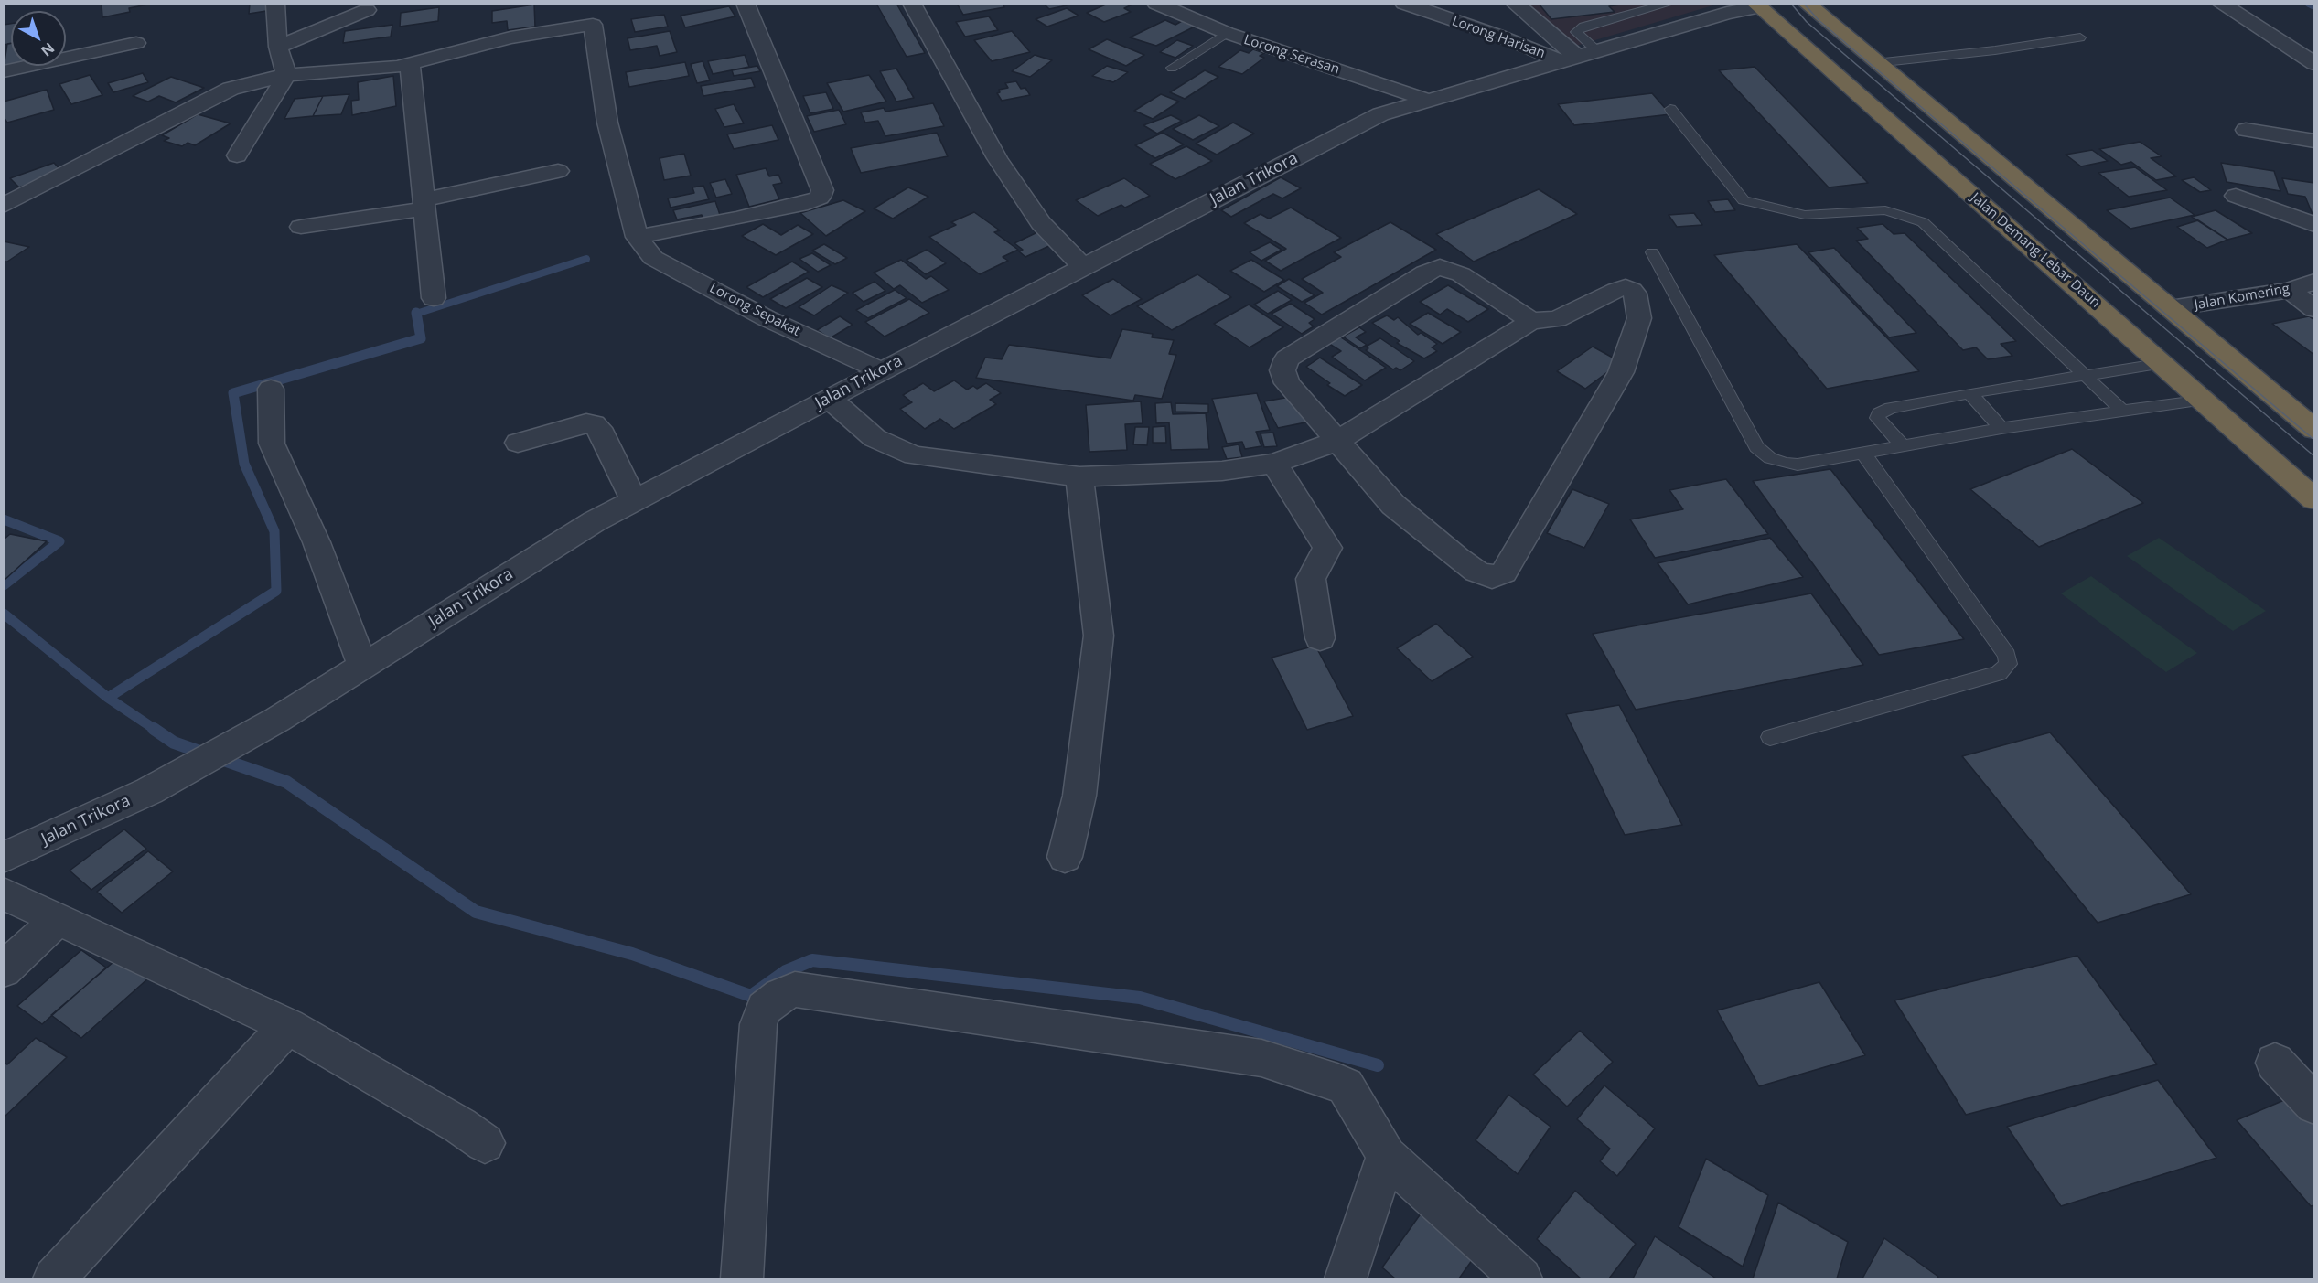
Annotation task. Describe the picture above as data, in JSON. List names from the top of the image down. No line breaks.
{"streets":{"highway":["Jalan Demang Lebar Daun"],"street":["Lorong Harisan","Lorong Serasan","Jalan Trikora","Jalan Komering","Lorong Sepakat"]},"crossings":[["Lorong Harisan","Jalan Trikora"],["Lorong Serasan","Jalan Trikora"],["Jalan Trikora","Jalan Demang Lebar Daun"],["Jalan Trikora","Lorong Sepakat"]],"north":"bottom right"}
